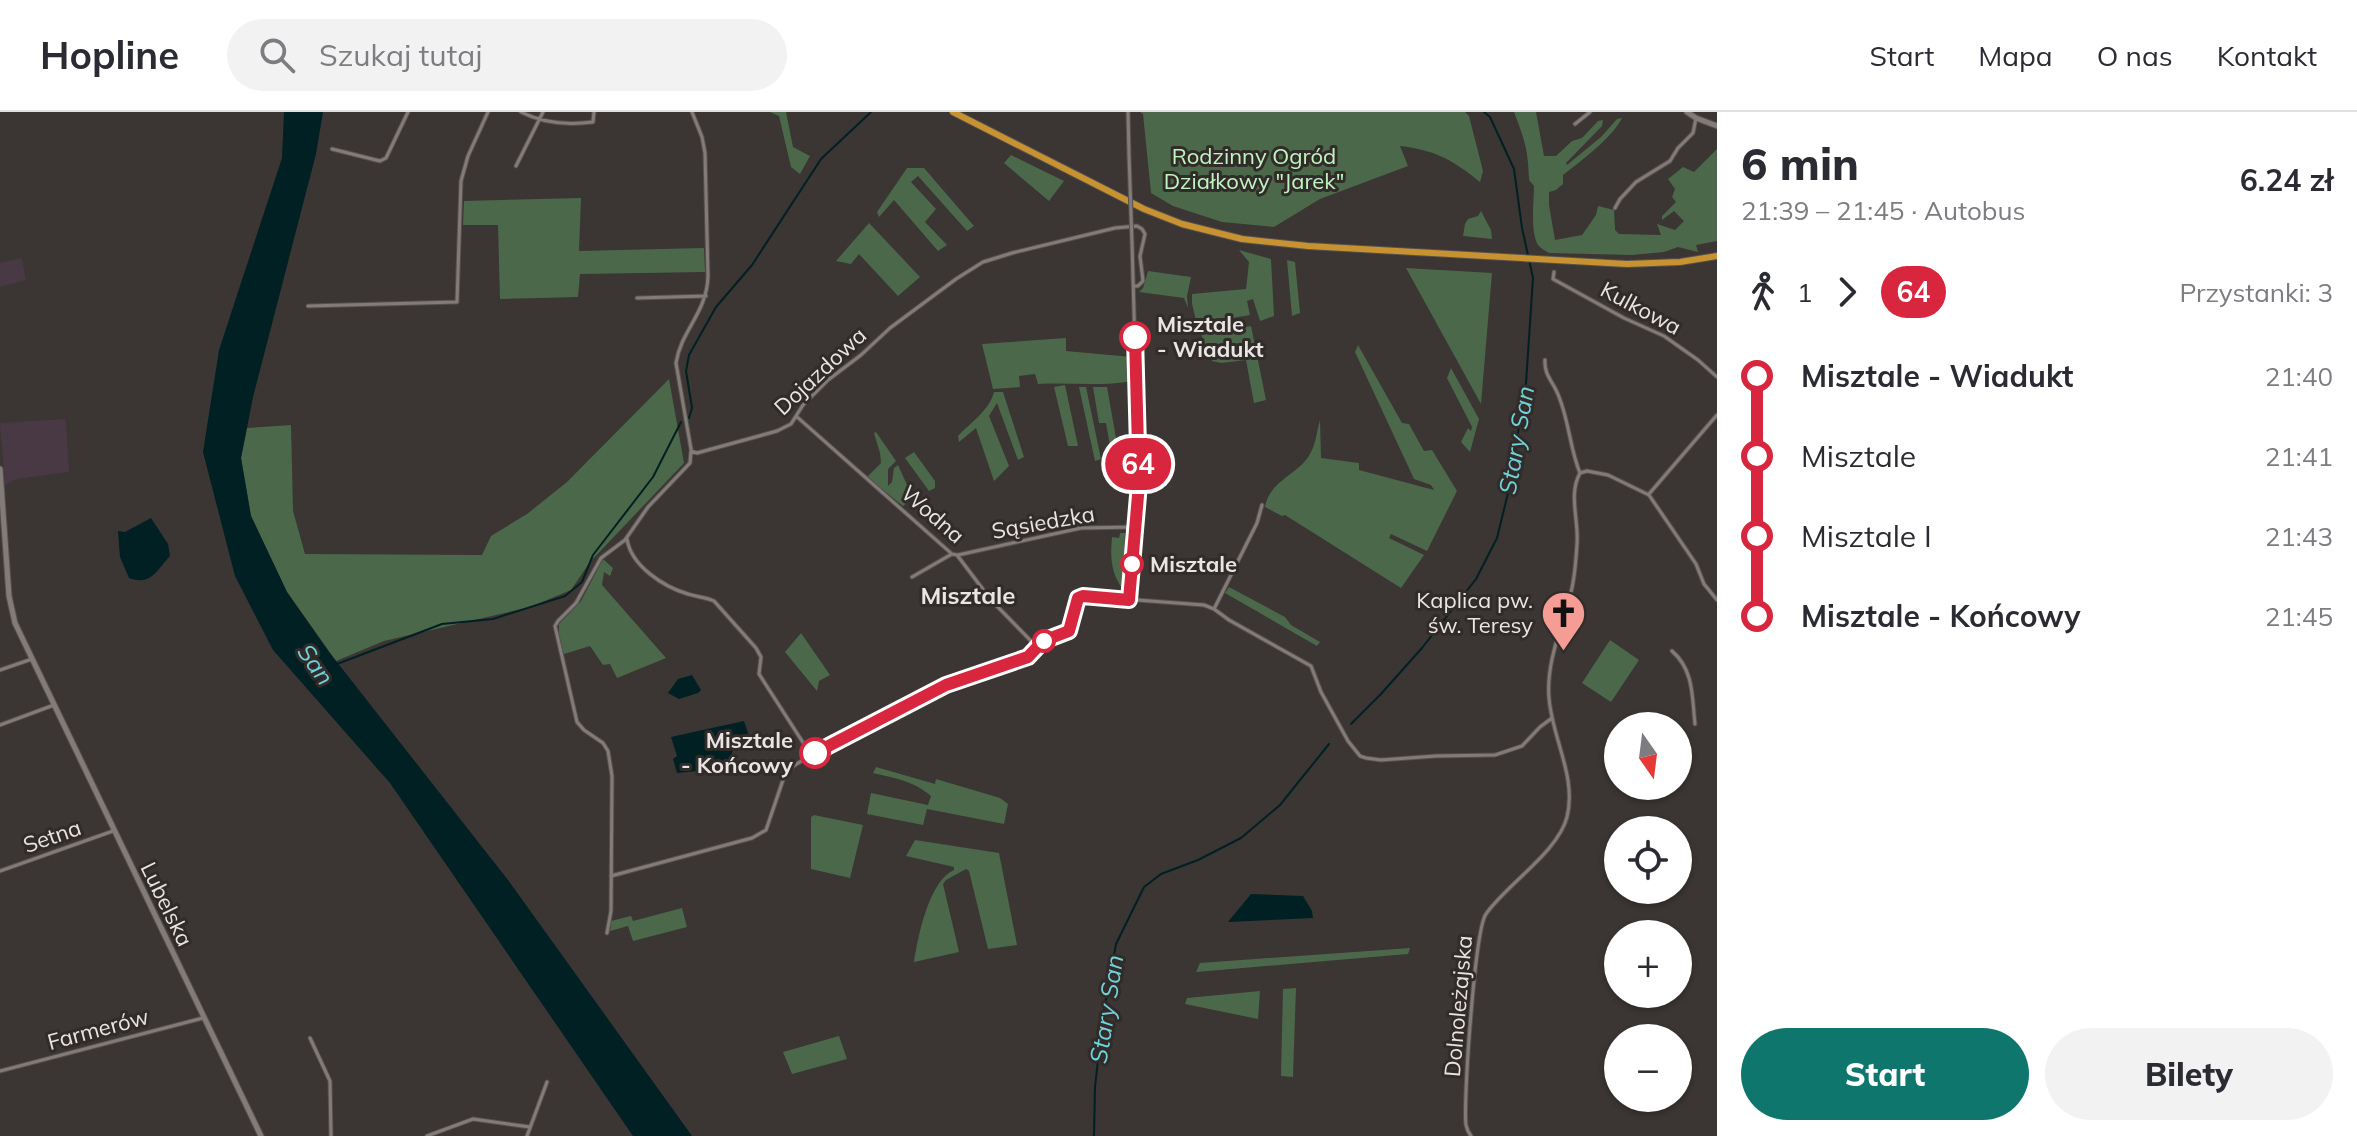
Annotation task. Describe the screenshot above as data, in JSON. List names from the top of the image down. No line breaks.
{"streets":{"main road":["Lubelska"],"street":["Kulkowa","Dojazdowa","Wodna","Sąsiedzka","Setna","Dolnoleżajska","Farmerów"]},"crossings":[["Dojazdowa","Wodna"],["Wodna","Sąsiedzka"],["Setna","Lubelska"],["Lubelska","Farmerów"]],"districts":["Misztale"],"water":["Stary San","San"],"parks":["Rodzinny Ogród Działkowy \"Jarek\""],"places":{"other":["Misztale - Wiadukt","Misztale","Misztale - Końcowy"],"church":["Kaplica pw. św. Teresy"]},"lines":["bus line 64"],"north":"bottom","page":{"header":"Hopline","search":"Szukaj tutaj","nav":["Start","Mapa","O nas","Kontakt"],"on_map":"64","heading":["6 min","21:39 – 21:45 · Autobus","6.24 zł"],"legs":["1","64","Przystanki: 3"],"list":[{"name":"Misztale - Wiadukt","value":"21:40"},{"name":"Misztale","value":"21:41"},{"name":"Misztale I","value":"21:43"},{"name":"Misztale - Końcowy","value":"21:45"}],"map_buttons":["+","−"],"buttons":["Start","Bilety"]}}
